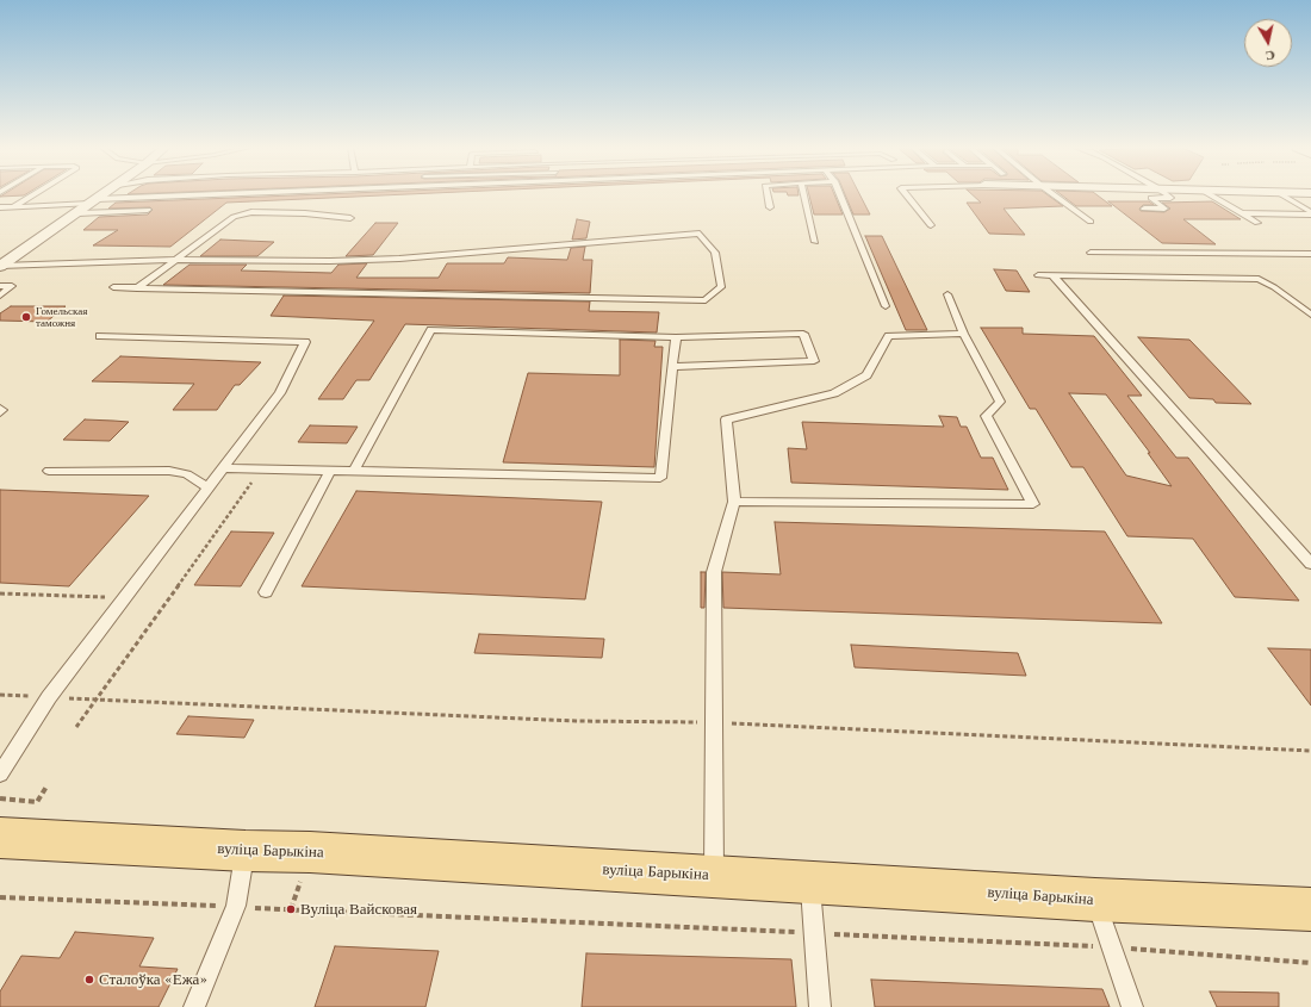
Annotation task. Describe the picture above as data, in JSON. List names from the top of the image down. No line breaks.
{"streets":{"main road":["вуліца Барыкіна"]},"places":["Гомельская таможня","Вуліца Вайсковая","Сталоўка «Ежа»"],"north":"bottom"}
